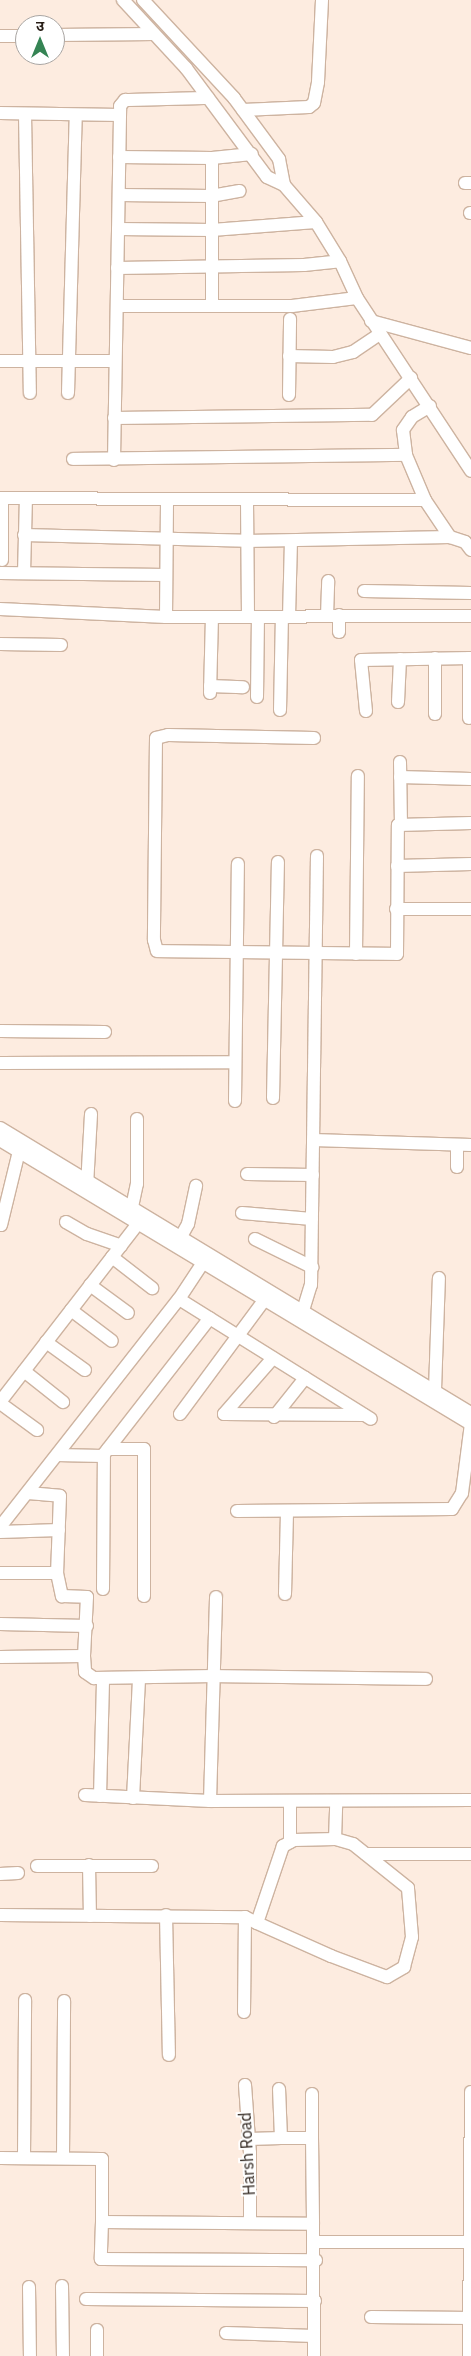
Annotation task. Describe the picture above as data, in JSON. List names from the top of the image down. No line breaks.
{"streets":{"street":["Harsh Road"]},"north":"top"}
